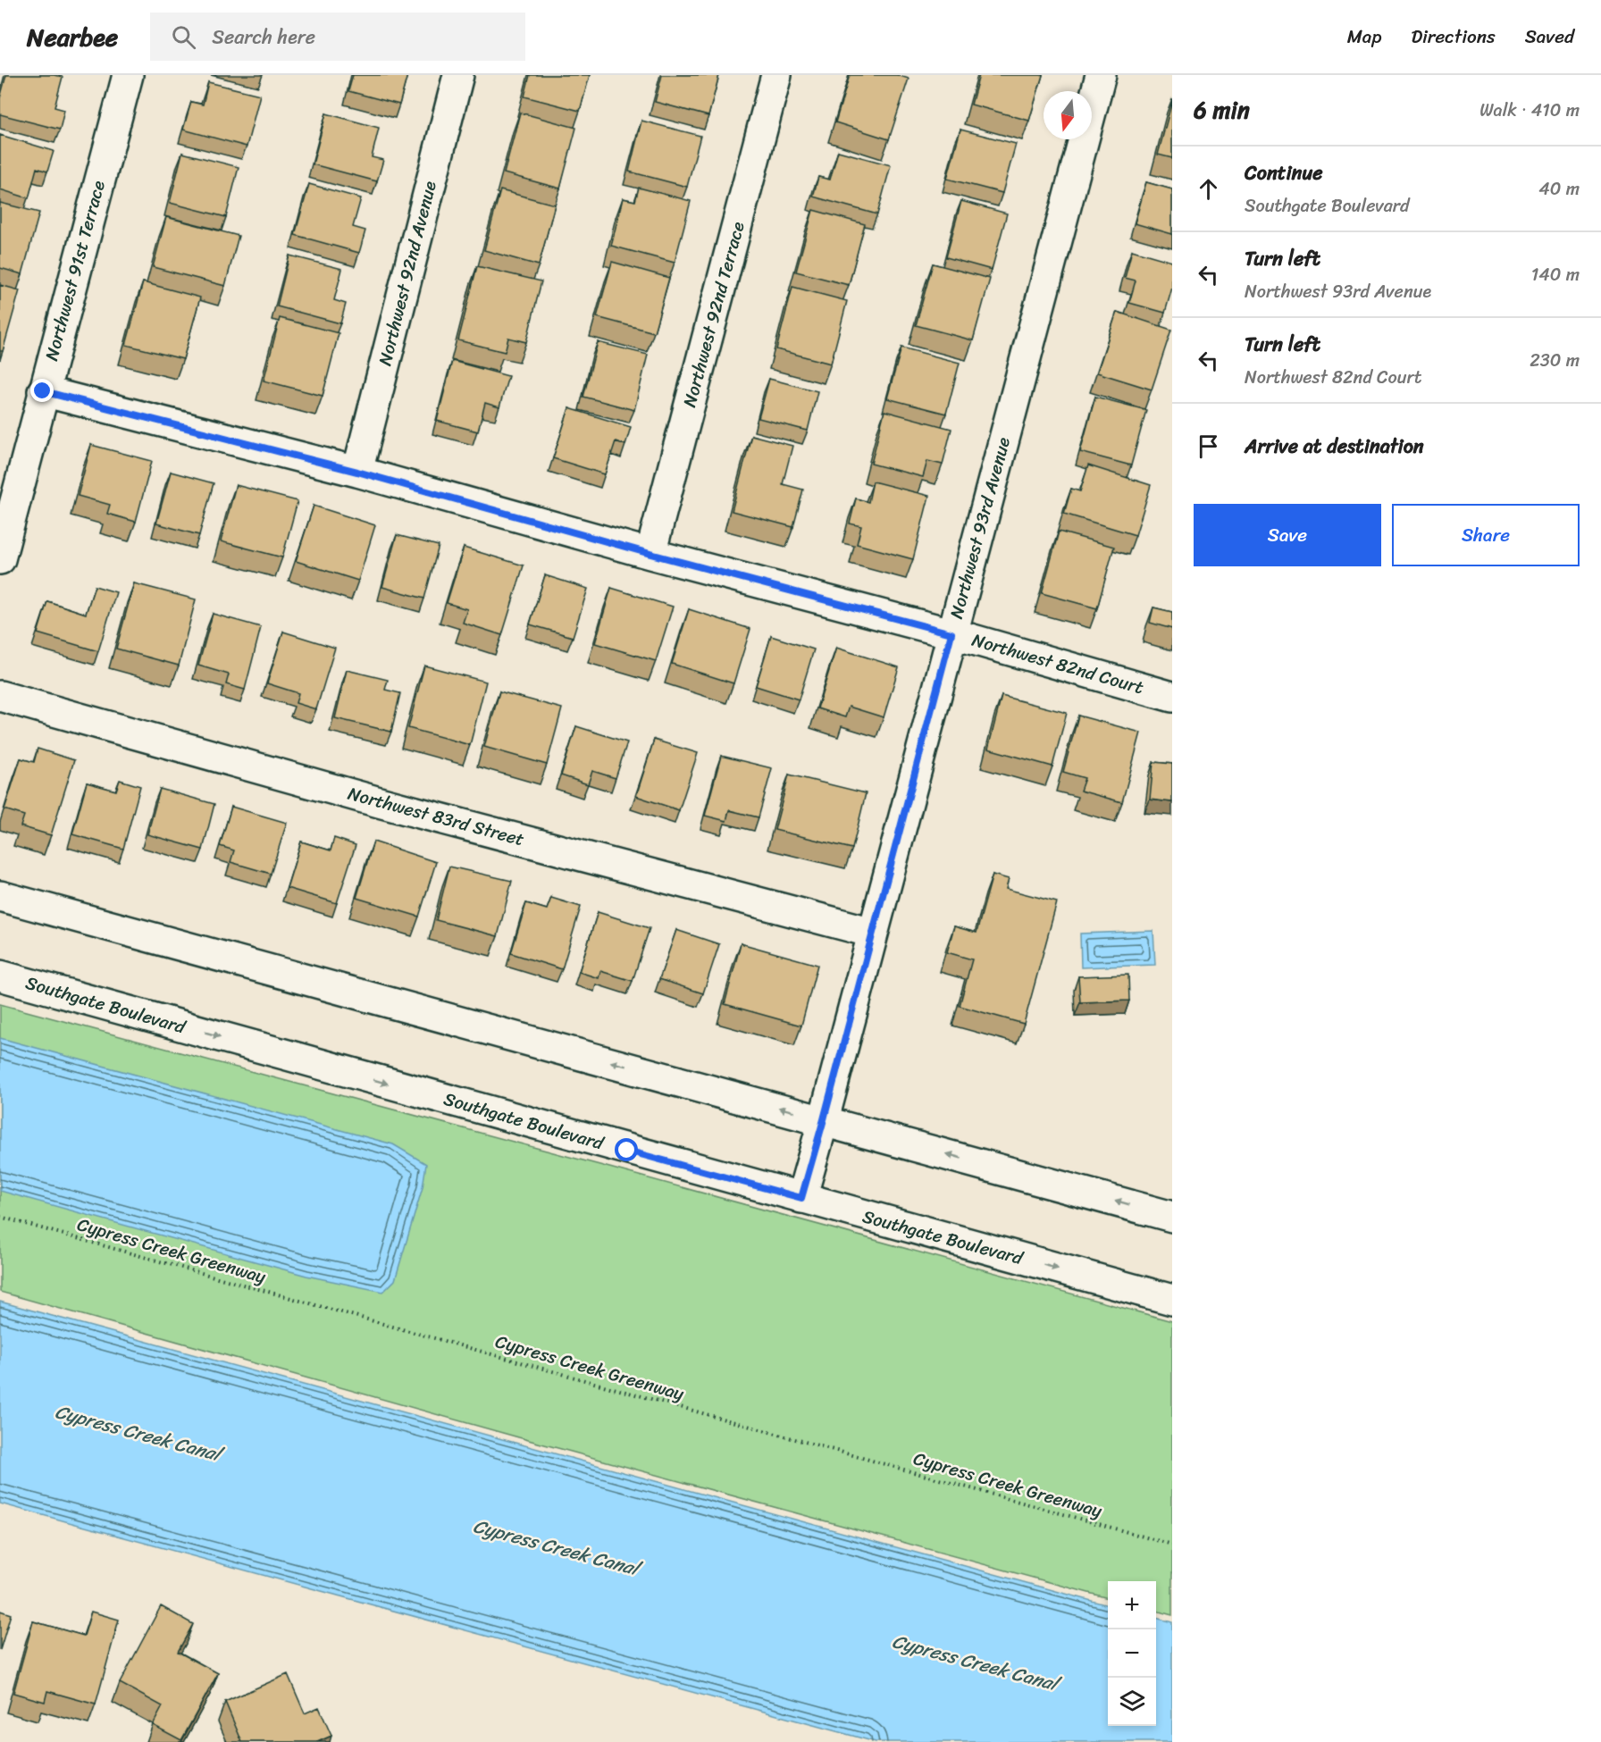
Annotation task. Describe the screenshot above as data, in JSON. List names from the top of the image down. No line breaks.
{"streets":{"street":["Northwest 91st Terrace","Northwest 92nd Avenue","Northwest 92nd Terrace","Northwest 93rd Avenue","Northwest 82nd Court","Northwest 83rd Street","Southgate Boulevard"],"path":["Cypress Creek Greenway"]},"crossings":[["Northwest 91st Terrace","Northwest 82nd Court"],["Northwest 92nd Avenue","Northwest 82nd Court"],["Northwest 92nd Terrace","Northwest 82nd Court"],["Northwest 93rd Avenue","Northwest 82nd Court"],["Northwest 93rd Avenue","Northwest 83rd Street"],["Northwest 93rd Avenue","Southgate Boulevard"]],"water":["Cypress Creek Canal"],"north":"bottom","page":{"header":"Nearbee","search":"Search here","nav":["Map","Directions","Saved"],"heading":["6 min","Walk · 410 m"],"list":[["Continue","Southgate Boulevard","40 m"],["Turn left","Northwest 93rd Avenue","140 m"],["Turn left","Northwest 82nd Court","230 m"],"Arrive at destination"],"buttons":["Save","Share"],"map_buttons":["+","−"]}}
